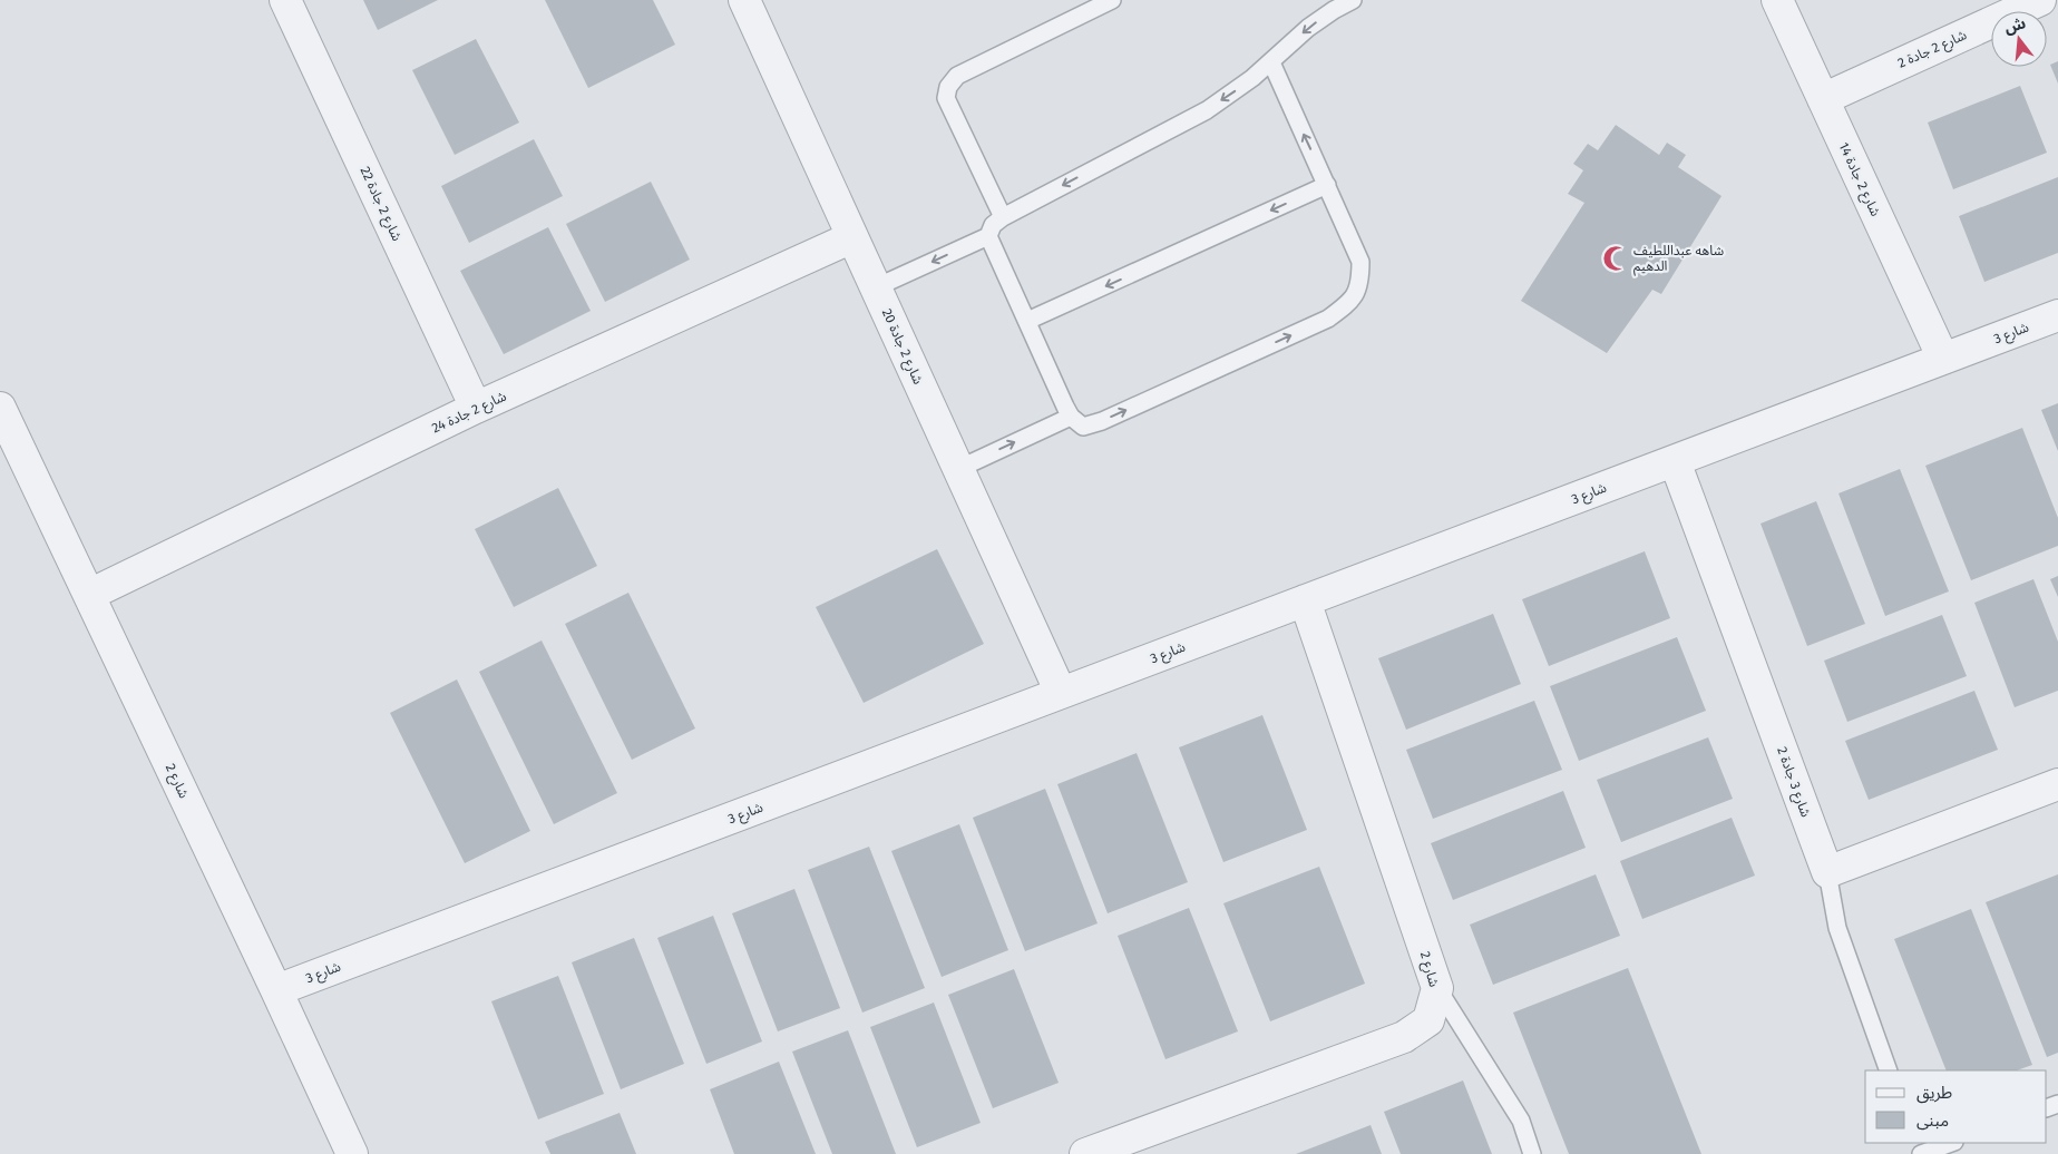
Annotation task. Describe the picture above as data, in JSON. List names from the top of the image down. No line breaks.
{"streets":{"street":["شارع 2 جادة 2","شارع 2 جادة 14","شارع 2 جادة 22","شارع 3","شارع 2 جادة 20","شارع 2 جادة 24","شارع 2","شارع 3 جادة 2"]},"crossings":[["شارع 2 جادة 2","شارع 2 جادة 14"],["شارع 2 جادة 14","شارع 3"],["شارع 2 جادة 22","شارع 2 جادة 24"],["شارع 3","شارع 2 جادة 20"],["شارع 3","شارع 2"],["شارع 3","شارع 3 جادة 2"],["شارع 2 جادة 20","شارع 2 جادة 24"],["شارع 2 جادة 24","شارع 2"]],"places":{"mosque":["شاهه عبداللطيف الدهيم"]},"legend":["طريق","مبنى"],"north":"top"}
